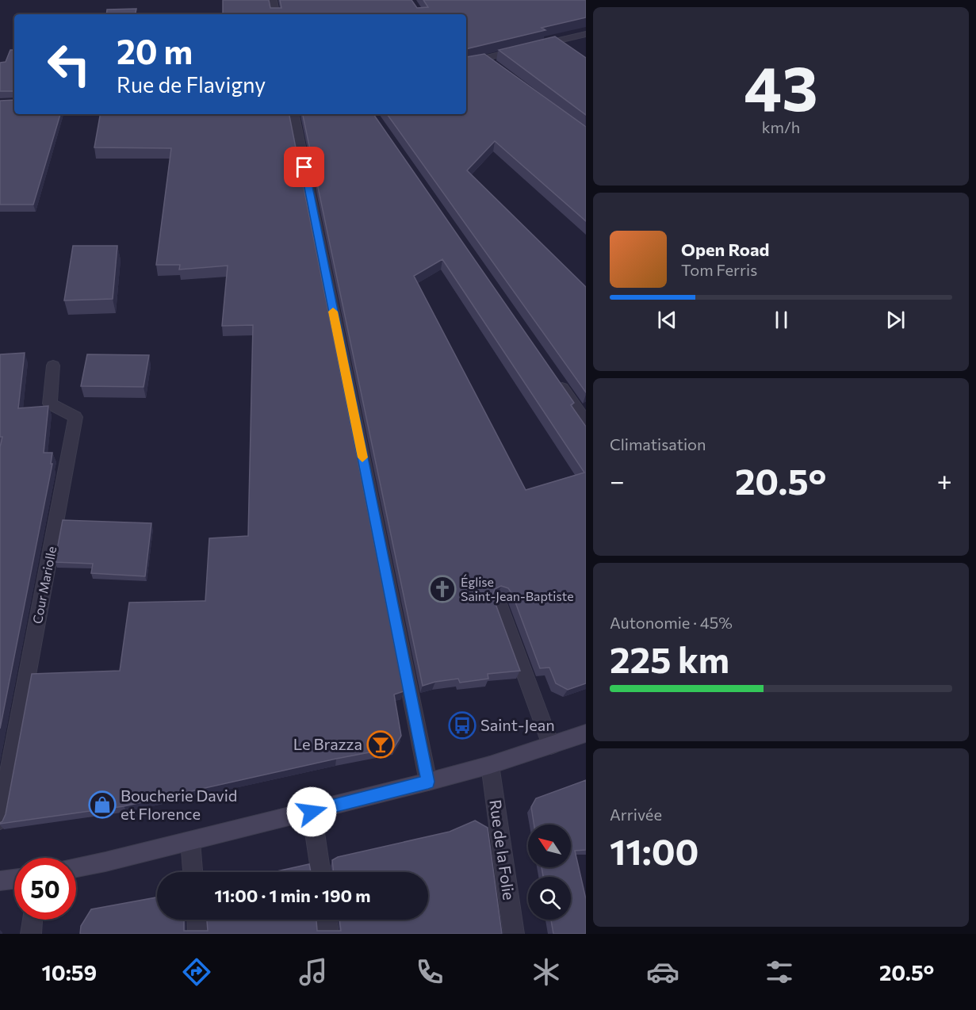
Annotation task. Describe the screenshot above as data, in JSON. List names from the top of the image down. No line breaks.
{"streets":{"street":["Cour Mariolle","Rue de la Folie"]},"places":{"church":["Église Saint-Jean-Baptiste"],"bus stop":["Saint-Jean"],"bar":["Le Brazza"],"shop":["Boucherie David et Florence"]},"north":"top left","page":{"tile":[["43","km/h"],"Climatisation",["Autonomie · 45%","225 km"],["Arrivée","11:00"]],"turn":["20 m","Rue de Flavigny"],"song":["Open Road","Tom Ferris"],"heat":["−","20.5°","+"],"limit":"50","trip":"11:00 · 1 min · 190 m","tabs":["10:59","20.5°"]}}
